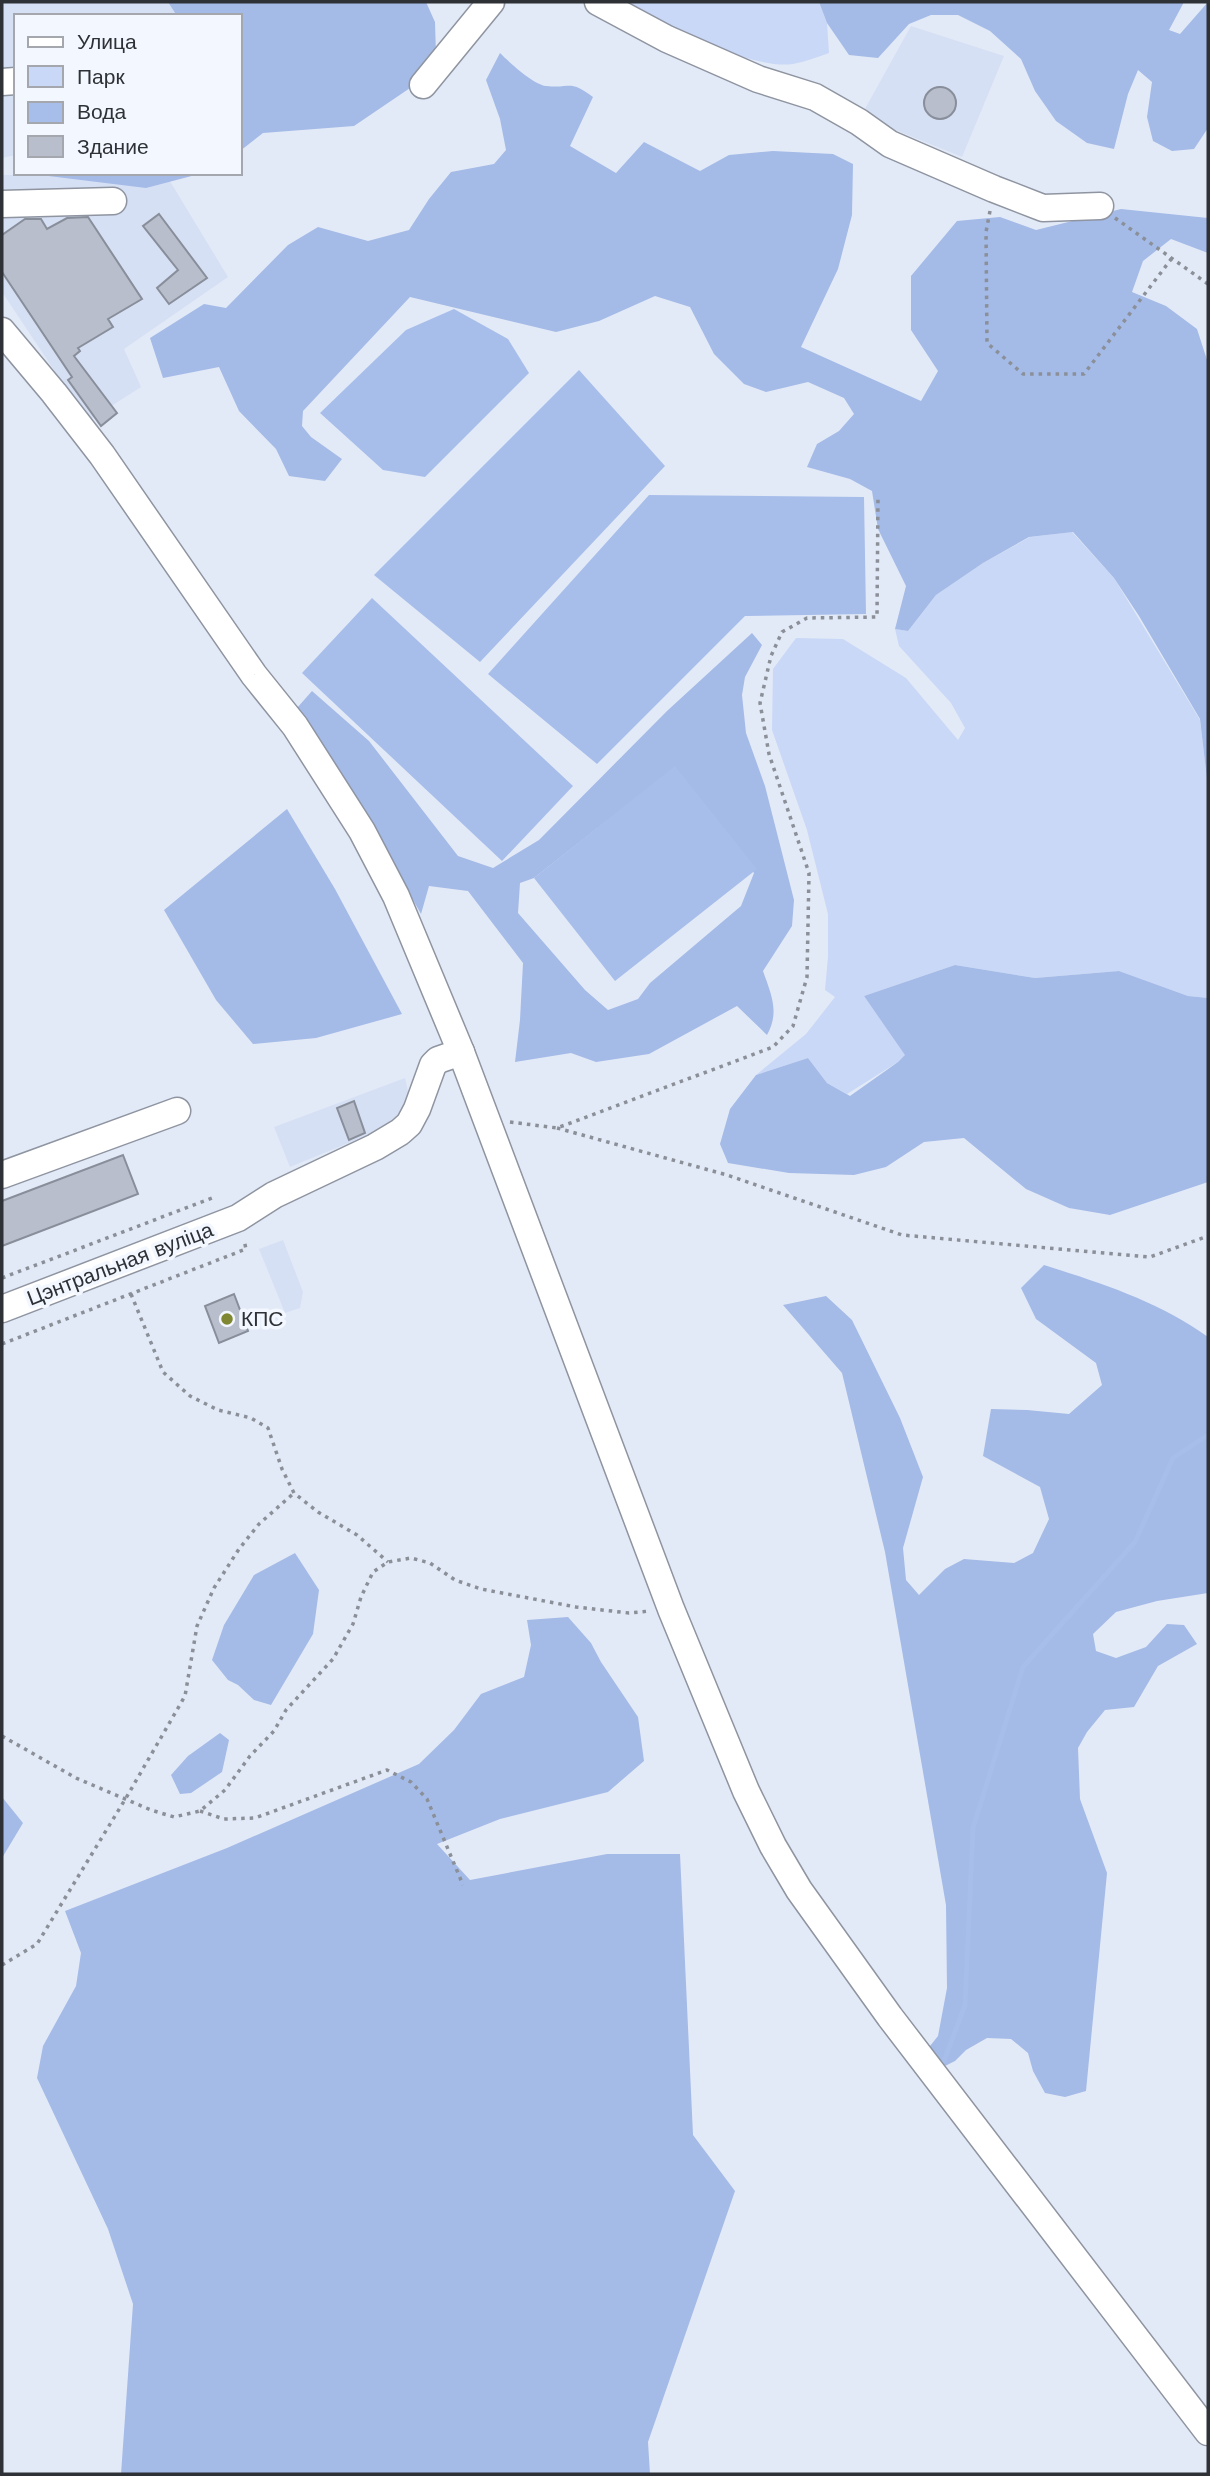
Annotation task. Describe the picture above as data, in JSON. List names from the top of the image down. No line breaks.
{"streets":{"street":["Цэнтральная вуліца"]},"places":["КПС"],"legend":["Улица","Парк","Вода","Здание"]}
